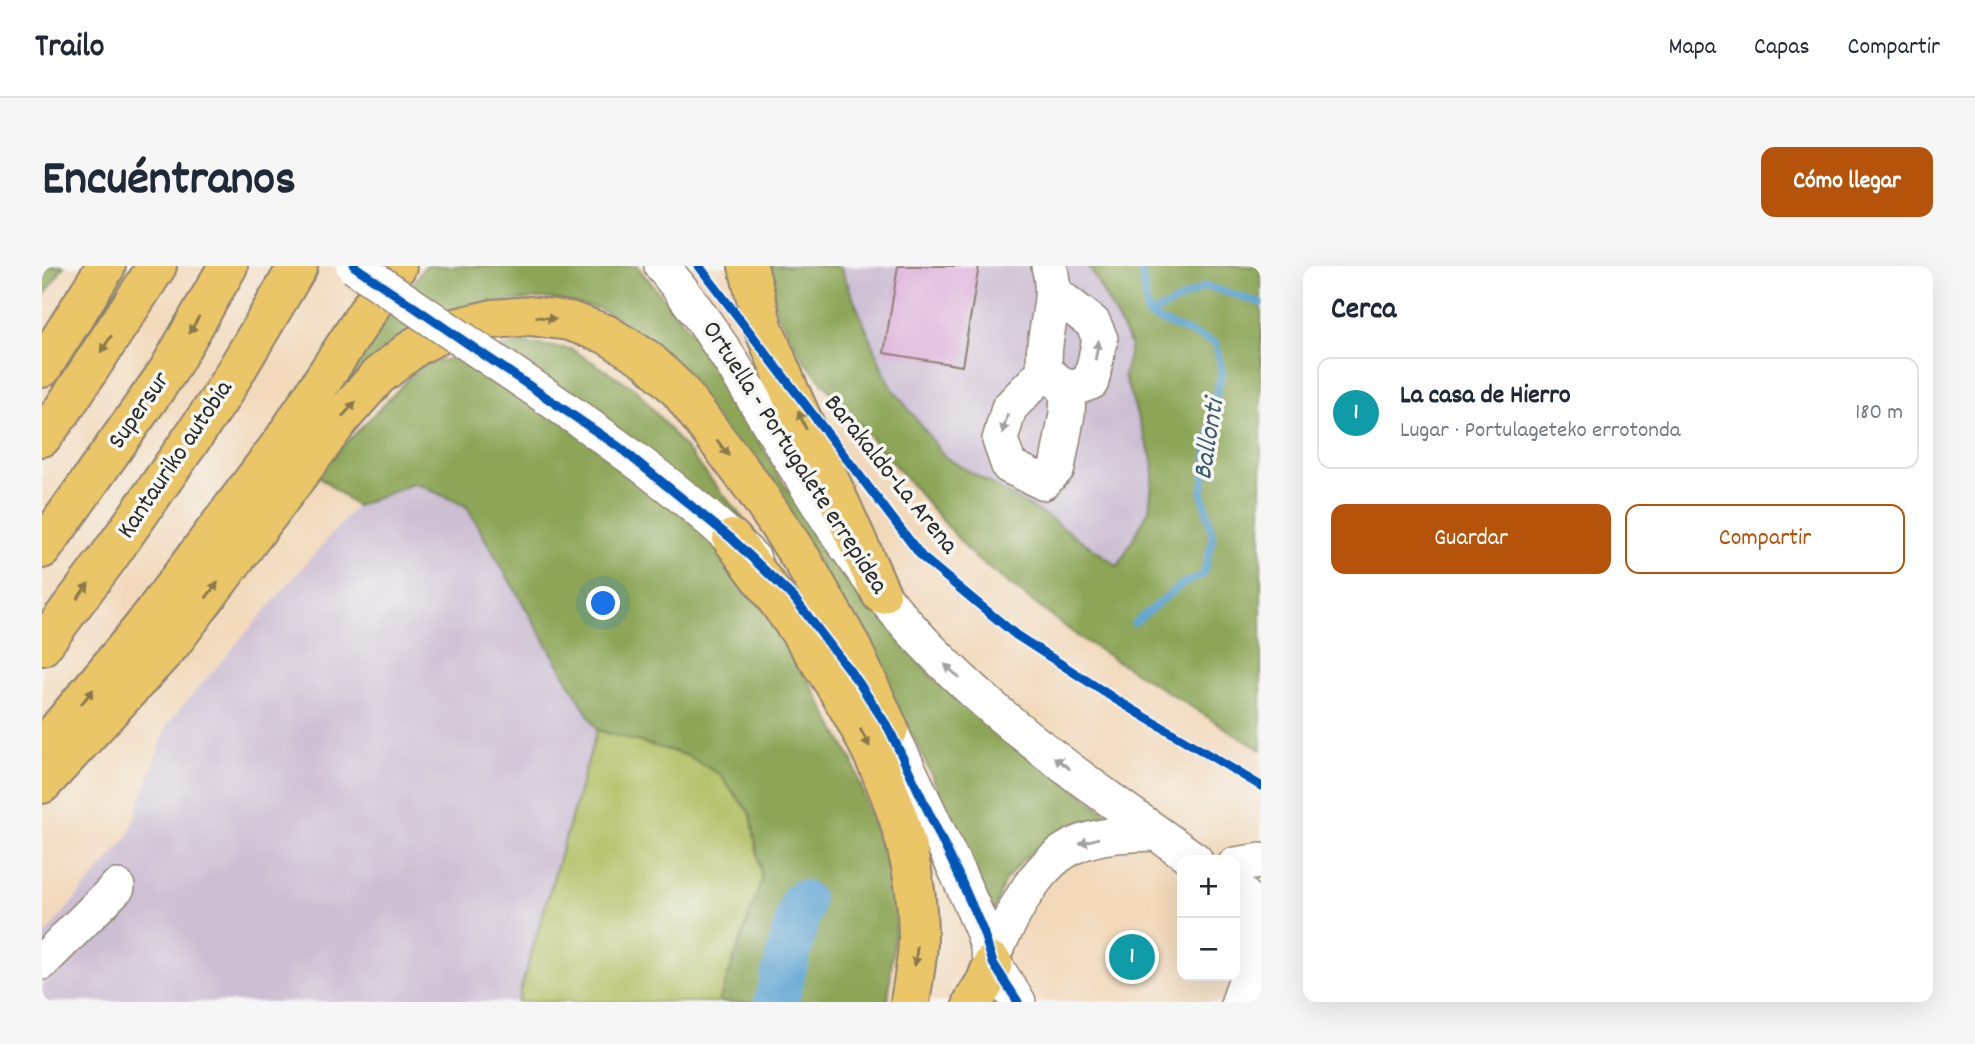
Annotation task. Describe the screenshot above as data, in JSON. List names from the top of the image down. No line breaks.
{"streets":{"main road":["Supersur","Kantauriko autobia"],"street":["Ortuella - Portugalete errepidea"],"cycle path":["Barakaldo-La Arena"]},"water":["Ballonti"],"page":{"header":"Trailo","nav":["Mapa","Capas","Compartir"],"title":"Encuéntranos","buttons":["Cómo llegar",["Guardar","Compartir"]],"heading":"Cerca","list":[{"mark":"1","name":"La casa de Hierro","note":"Lugar · Portulageteko errotonda","value":"180 m"}],"map_buttons":["+","−"],"pins":"1"}}
